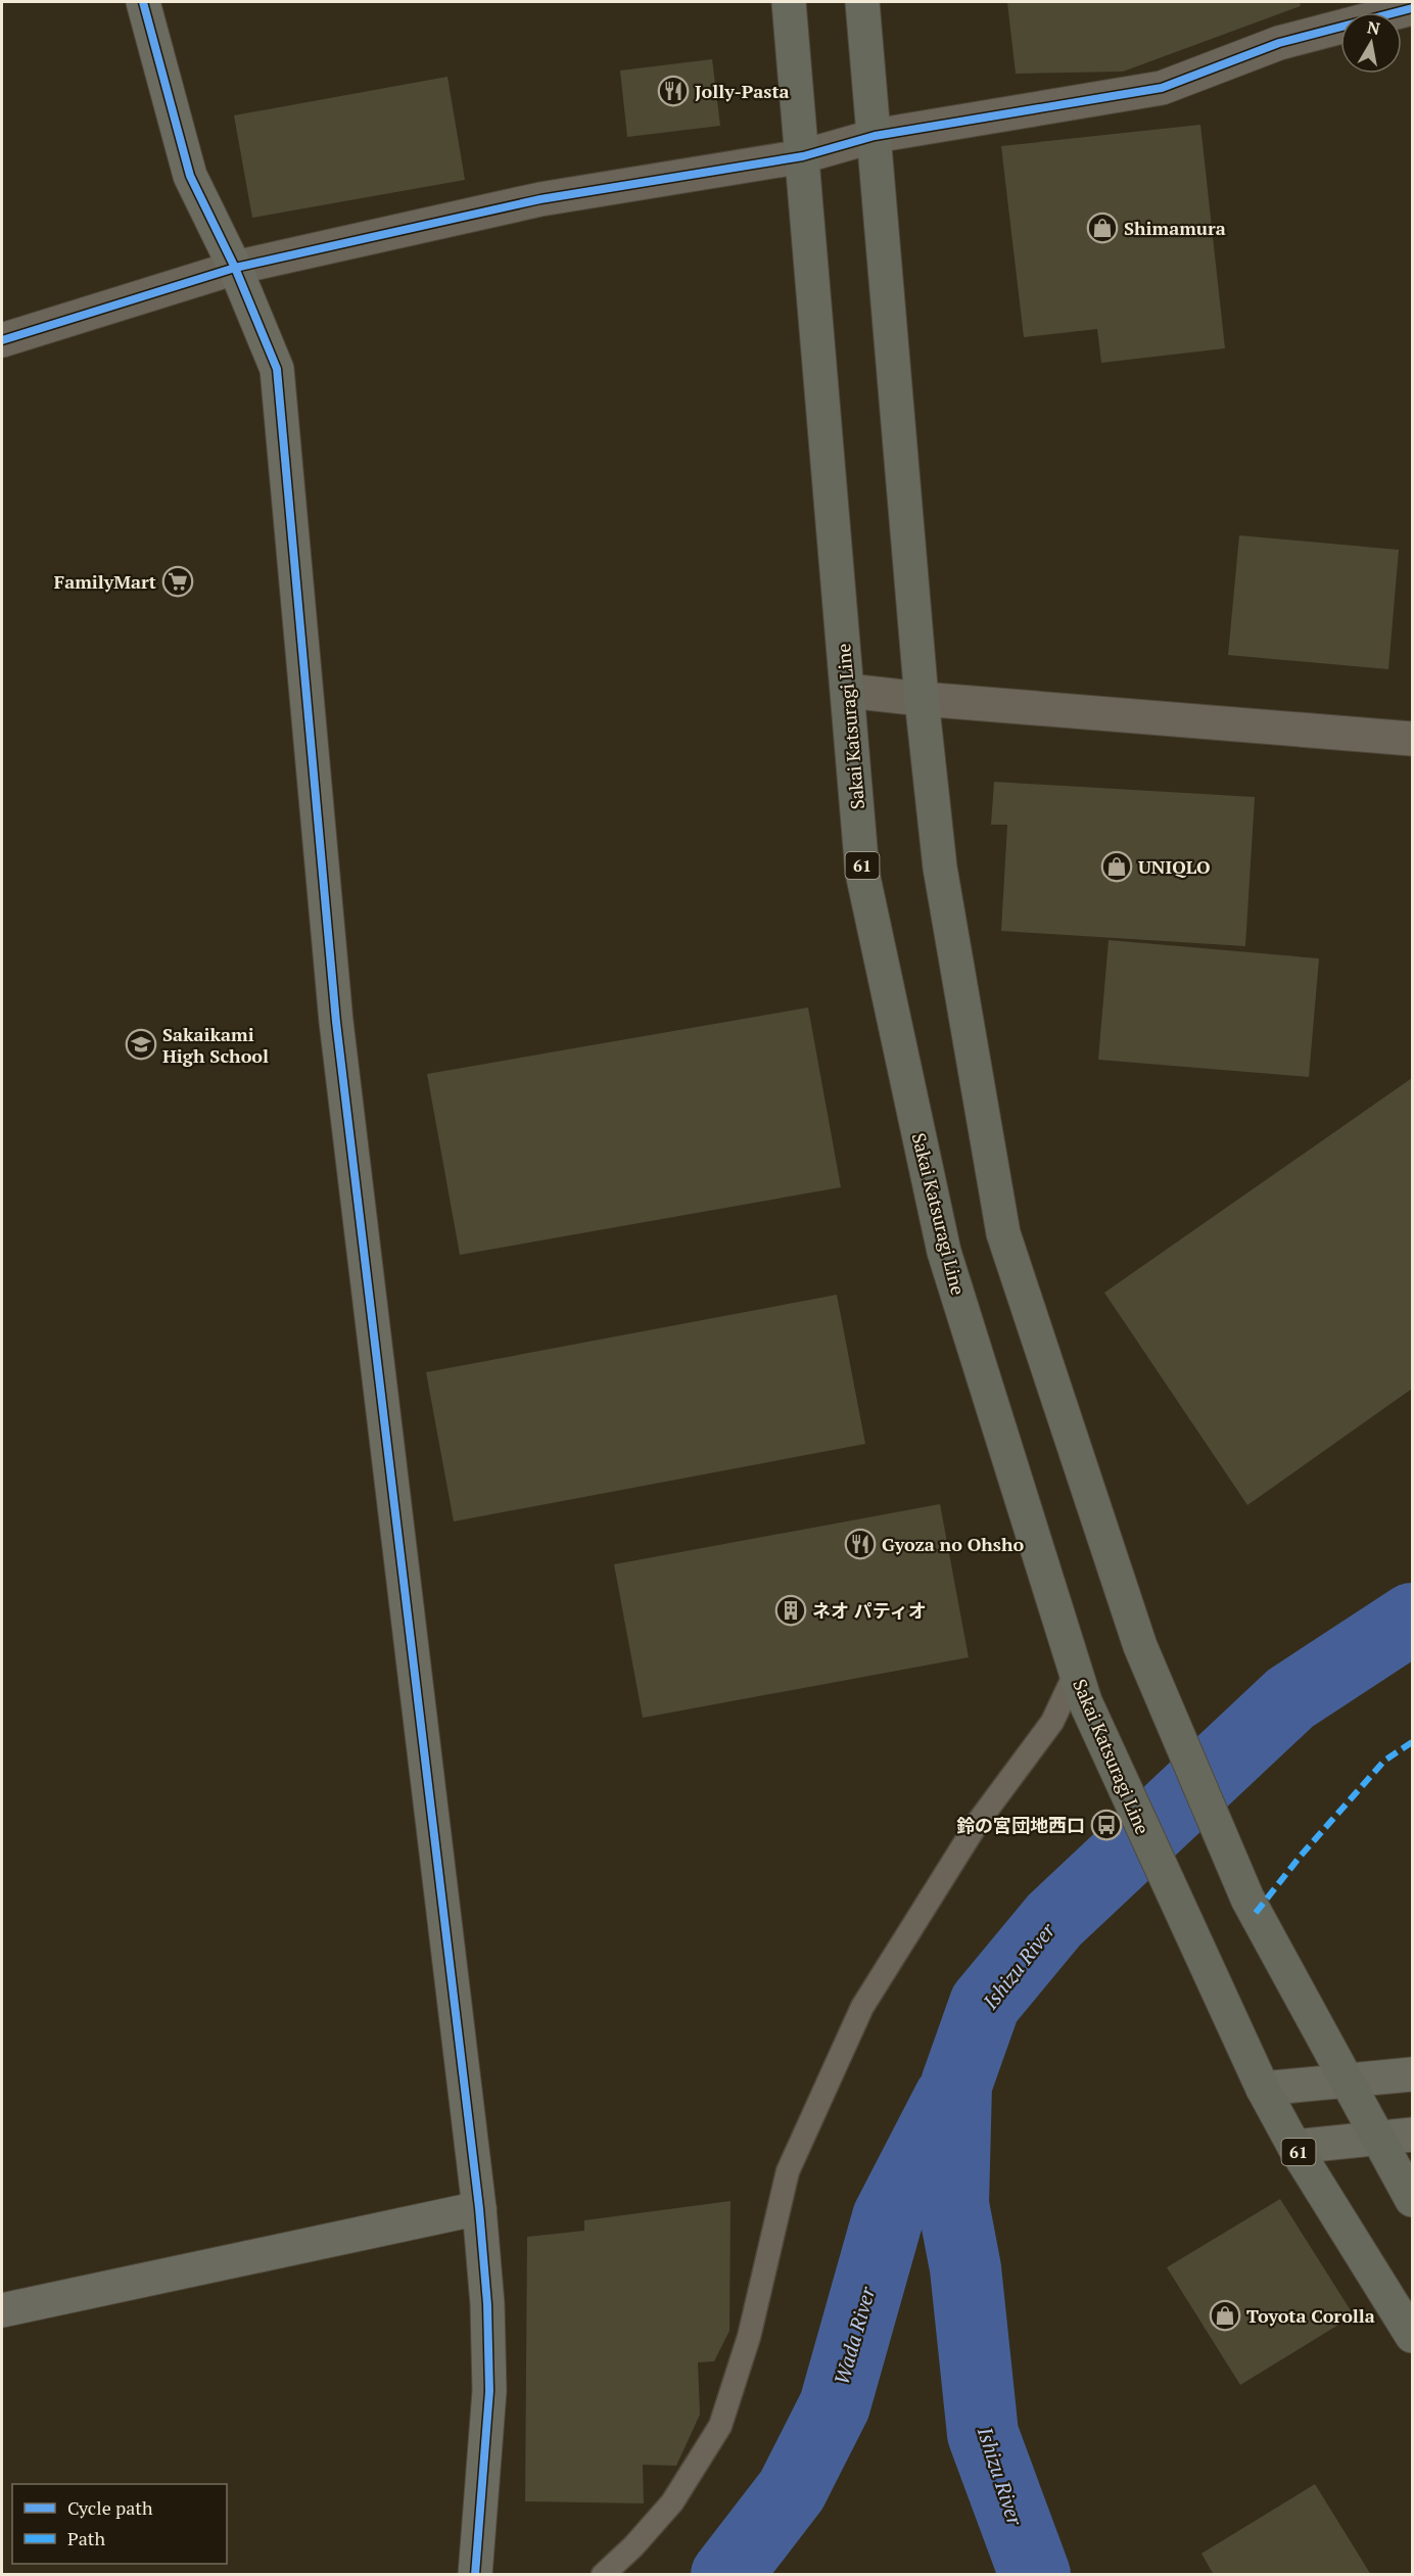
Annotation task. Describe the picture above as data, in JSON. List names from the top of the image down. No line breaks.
{"streets":{"main road":["Sakai Katsuragi Line","61"]},"water":["Ishizu River","Wada River"],"places":{"restaurant":["Jolly-Pasta","Gyoza no Ohsho"],"shop":["Shimamura","UNIQLO","Toyota Corolla"],"supermarket":["FamilyMart"],"school or university":["Sakaikami High School"],"building":["ネオ パティオ"],"bus stop":["鈴の宮団地西口"]},"legend":["Cycle path","Path"],"north":"top"}
